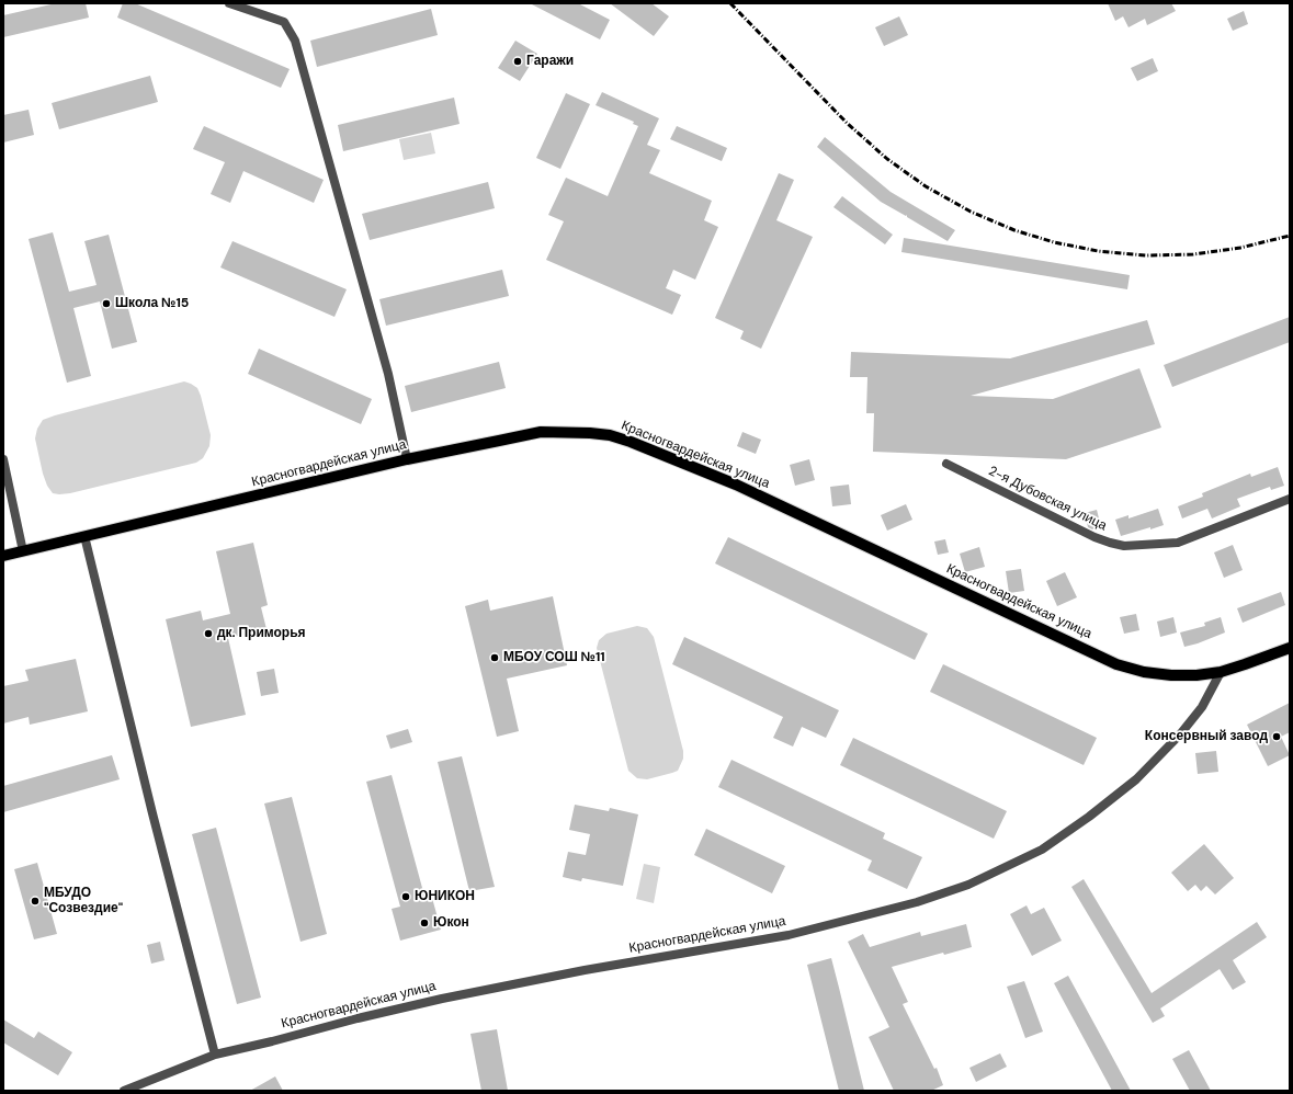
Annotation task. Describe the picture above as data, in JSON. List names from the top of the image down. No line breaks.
{"streets":{"main road":["Красногвардейская улица"],"street":["2-я Дубовская улица"]},"places":["Гаражи","Школа №15","дк. Приморья","МБОУ СОШ №11","Консервный завод","ЮНИКОН","МБУДО \"Созвездие\"","Юкон"]}
